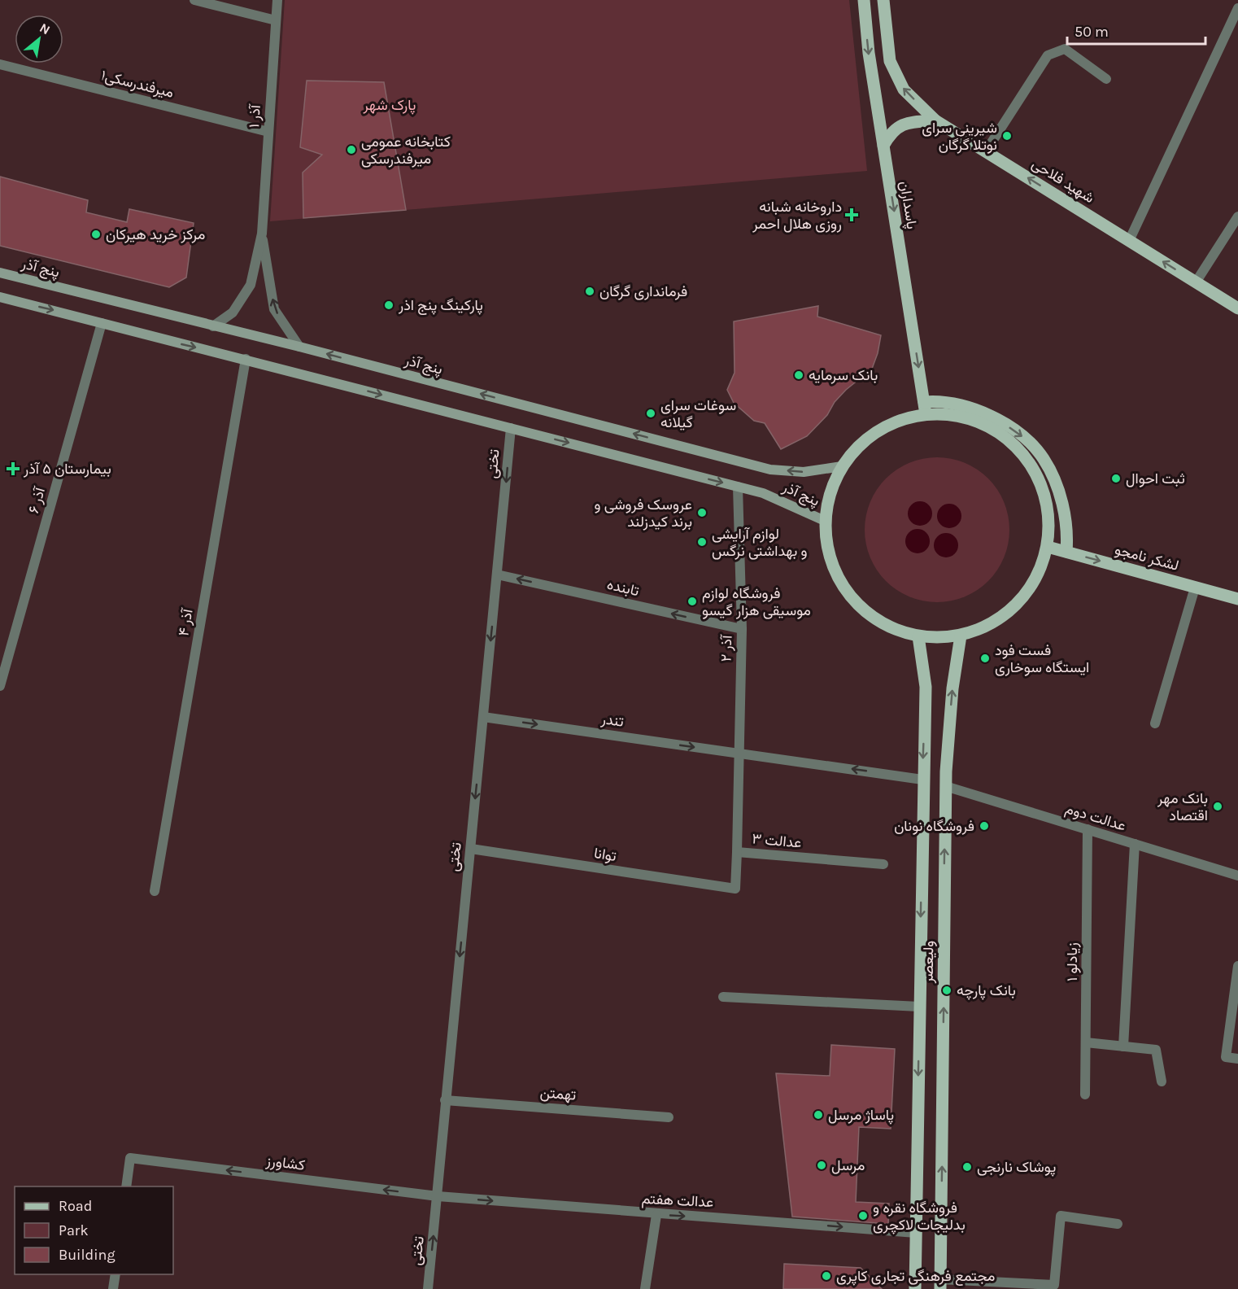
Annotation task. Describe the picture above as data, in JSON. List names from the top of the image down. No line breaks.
{"streets":{"main road":["شهید فلاحی","پاسداران","پنج آذر","لشکر نامجو","ولیعصر"],"street":["میرفندرسکی۱","۱ آذر","تختی","آذر ۶","تابنده","آذر ۴","۲ آذر","تندر","عدالت دوم","عدالت ۳","توانا","زیادلو ۱","تهمتن","کشاورز","عدالت هفتم"]},"crossings":[["میرفندرسکی۱","۱ آذر"],["پنج آذر","تختی"],["پنج آذر","آذر ۶"],["پنج آذر","آذر ۴"],["پنج آذر","۲ آذر"],["تختی","تابنده"],["تختی","تندر"],["تختی","توانا"],["تختی","تهمتن"],["تختی","کشاورز"],["تختی","عدالت هفتم"],["تابنده","۲ آذر"],["۲ آذر","تندر"],["۲ آذر","عدالت ۳"],["تندر","عدالت ۳"],["تندر","ولیعصر"],["عدالت دوم","ولیعصر"],["عدالت دوم","زیادلو ۱"],["عدالت ۳","توانا"],["ولیعصر","عدالت هفتم"],["کشاورز","عدالت هفتم"]],"one_way":["شهید فلاحی","پاسداران","لشکر نامجو","تابنده","کشاورز","عدالت هفتم"],"parks":["پارک شهر"],"places":{"other":["شیرینی سرای نوتلا گرگان","کتابخانه عمومی میرفندرسکی","مرکز خرید هیرکان","فرمانداری گرگان","پارکینگ پنج اذر","بانک سرمایه","سوغات سرای گیلانه","ثبت احوال","عروسک فروشی و برند کیدزلند","لوازم آرایشی و بهداشتی نرگس","فروشگاه لوازم موسیقی هزار گیسو","فست فود ایستگاه سوخاری","بانک مهر اقتصاد","فروشگاه نونان","بانک پارچه","پاساژ مرسل","مرسل","پوشاک نارنجی","فروشگاه نقره و بدلیجات لاکچری","مجتمع فرهنگی تجاری کاپری"],"health":["داروخانه شبانه روزی هلال احمر","بیمارستان ۵ آذر"]},"legend":["Road","Park","Building"],"scale_bar":"50 m","north":"top right"}
